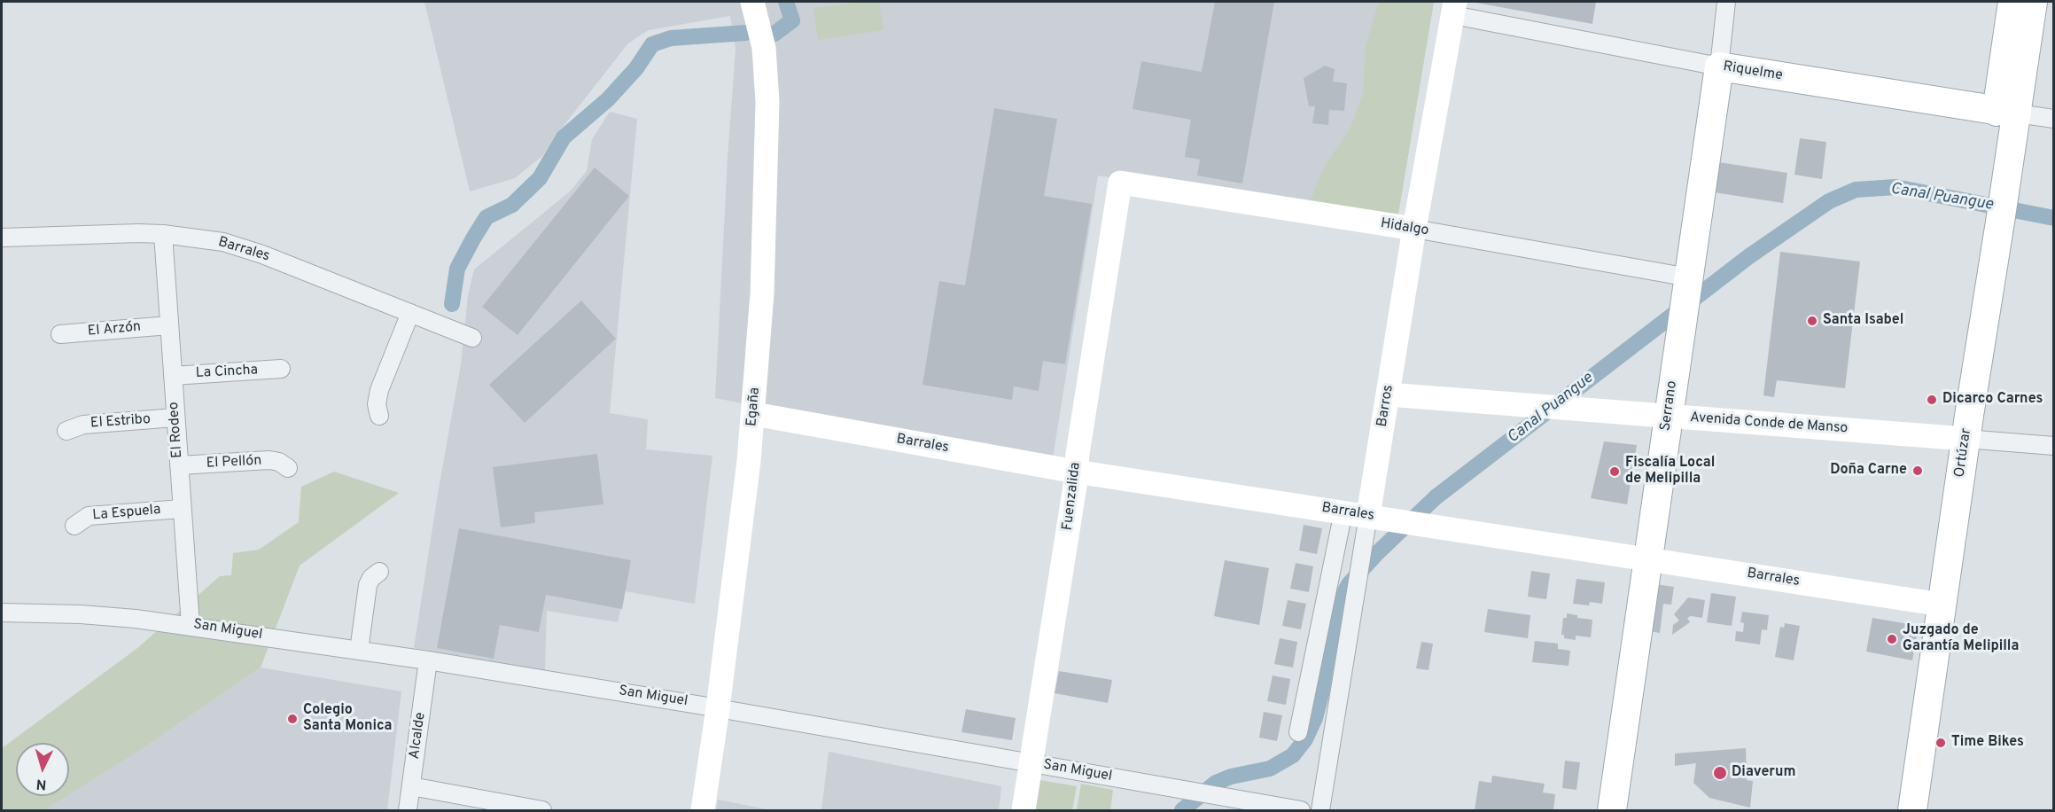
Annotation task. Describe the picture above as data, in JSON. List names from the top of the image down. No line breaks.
{"streets":{"main road":["Riquelme","Serrano","Ortúzar"],"street":["Hidalgo","Barrales","El Arzón","La Cincha","Barros","Egaña","El Estribo","Avenida Conde de Manso","El Rodeo","El Pellón","Fuenzalida","La Espuela","San Miguel","Alcalde"]},"crossings":[["Riquelme","Barros"],["Riquelme","Serrano"],["Riquelme","Ortúzar"],["Hidalgo","Barros"],["Hidalgo","Serrano"],["Hidalgo","Fuenzalida"],["Barrales","Barros"],["Barrales","Serrano"],["Barrales","Egaña"],["Barrales","El Rodeo"],["Barrales","Ortúzar"],["Barrales","Fuenzalida"],["El Arzón","El Rodeo"],["La Cincha","El Rodeo"],["Barros","Avenida Conde de Manso"],["Serrano","Avenida Conde de Manso"],["Egaña","San Miguel"],["El Estribo","El Rodeo"],["Avenida Conde de Manso","Ortúzar"],["El Rodeo","El Pellón"],["El Rodeo","La Espuela"],["El Rodeo","San Miguel"],["Fuenzalida","San Miguel"],["San Miguel","Alcalde"]],"water":["Canal Puangue"],"places":["Santa Isabel","Dicarco Carnes","Doña Carne","Fiscalía Local de Melipilla","Juzgado de Garantía Melipilla","Colegio Santa Monica","Time Bikes","Diaverum"],"north":"bottom"}
